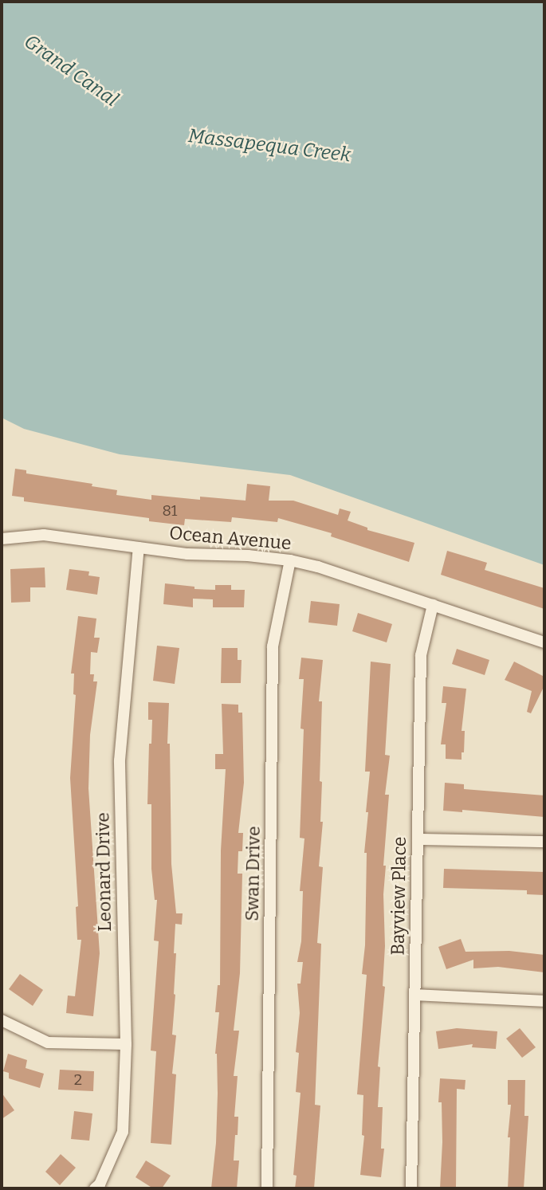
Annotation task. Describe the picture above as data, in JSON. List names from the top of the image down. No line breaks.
{"streets":{"street":["Ocean Avenue","Leonard Drive","Swan Drive","Bayview Place"]},"crossings":[["Ocean Avenue","Leonard Drive"],["Ocean Avenue","Swan Drive"],["Ocean Avenue","Bayview Place"]],"water":["Grand Canal","Massapequa Creek"],"house_numbers":["81","2"]}
